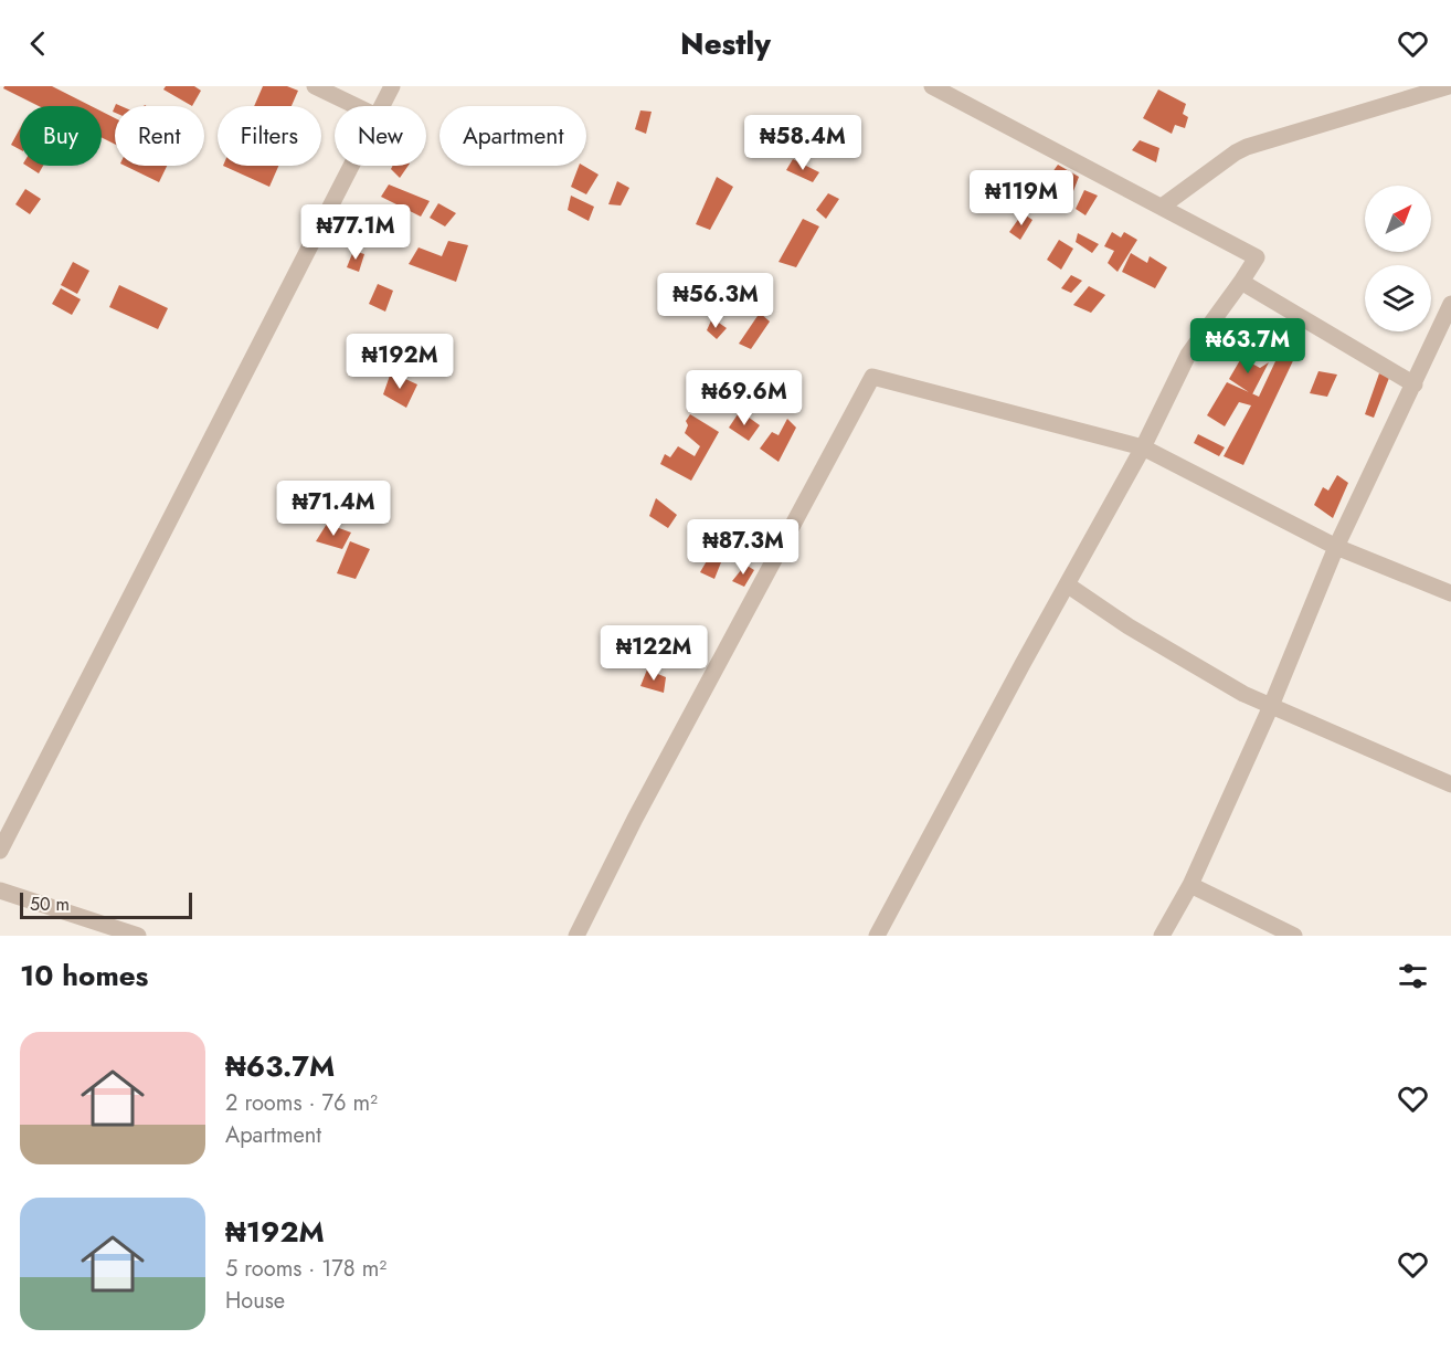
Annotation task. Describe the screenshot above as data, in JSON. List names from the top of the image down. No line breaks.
{"scale_bar":"50 m","north":"top right","page":{"header":"Nestly","chip":["Buy","Rent","Filters","New","Apartment"],"price":["₦58.4M","₦119M","₦77.1M","₦56.3M","₦63.7M","₦192M","₦69.6M","₦71.4M","₦87.3M","₦122M"],"scale":"50 m","heading":"10 homes","list":[{"name":"₦63.7M","note":"2 rooms · 76 m² · Apartment"},{"name":"₦192M","note":"5 rooms · 178 m² · House"}]}}
